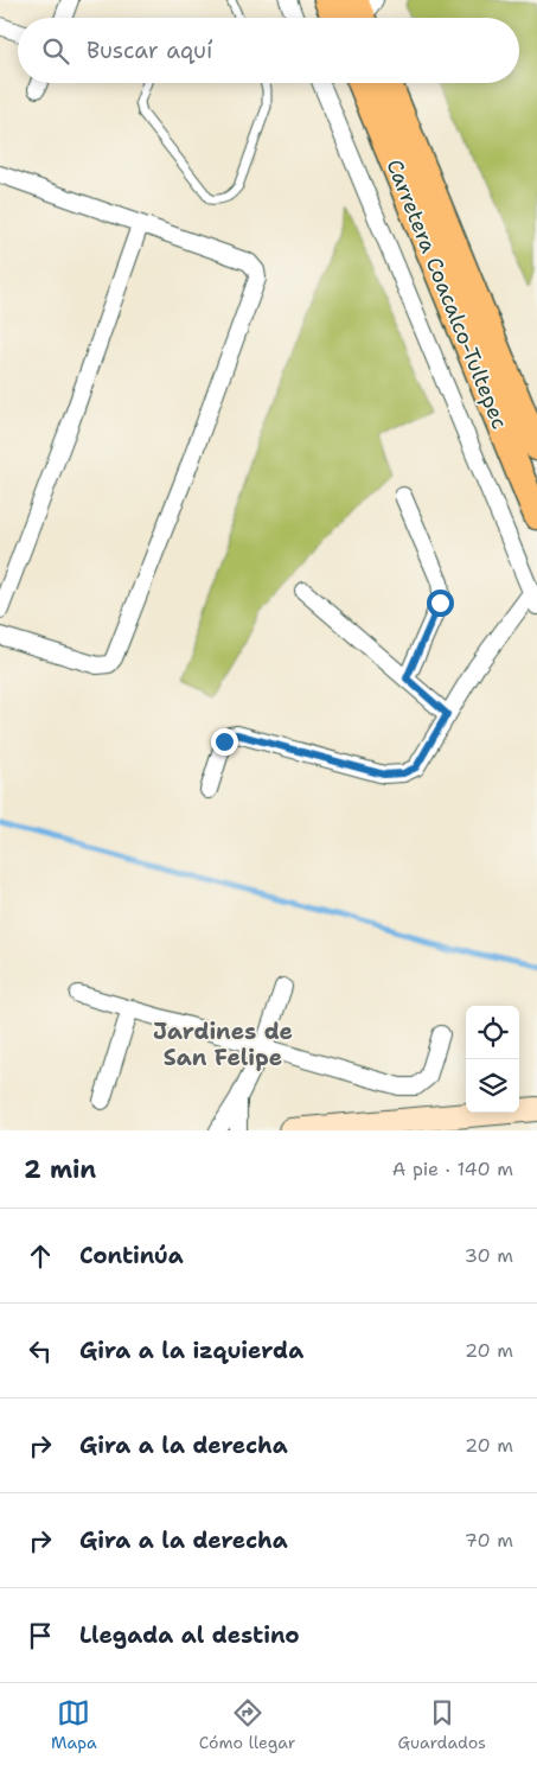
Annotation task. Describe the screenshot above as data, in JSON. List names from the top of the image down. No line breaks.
{"streets":{"main road":["Carretera Coacalco-Tultepec"]},"districts":["Jardines de San Felipe"],"page":{"search":"Buscar aquí","heading":["2 min","A pie · 140 m"],"list":[["Continúa","30 m"],["Gira a la izquierda","20 m"],["Gira a la derecha","20 m"],["Gira a la derecha","70 m"],"Llegada al destino"],"nav":["Mapa","Cómo llegar","Guardados"]}}
